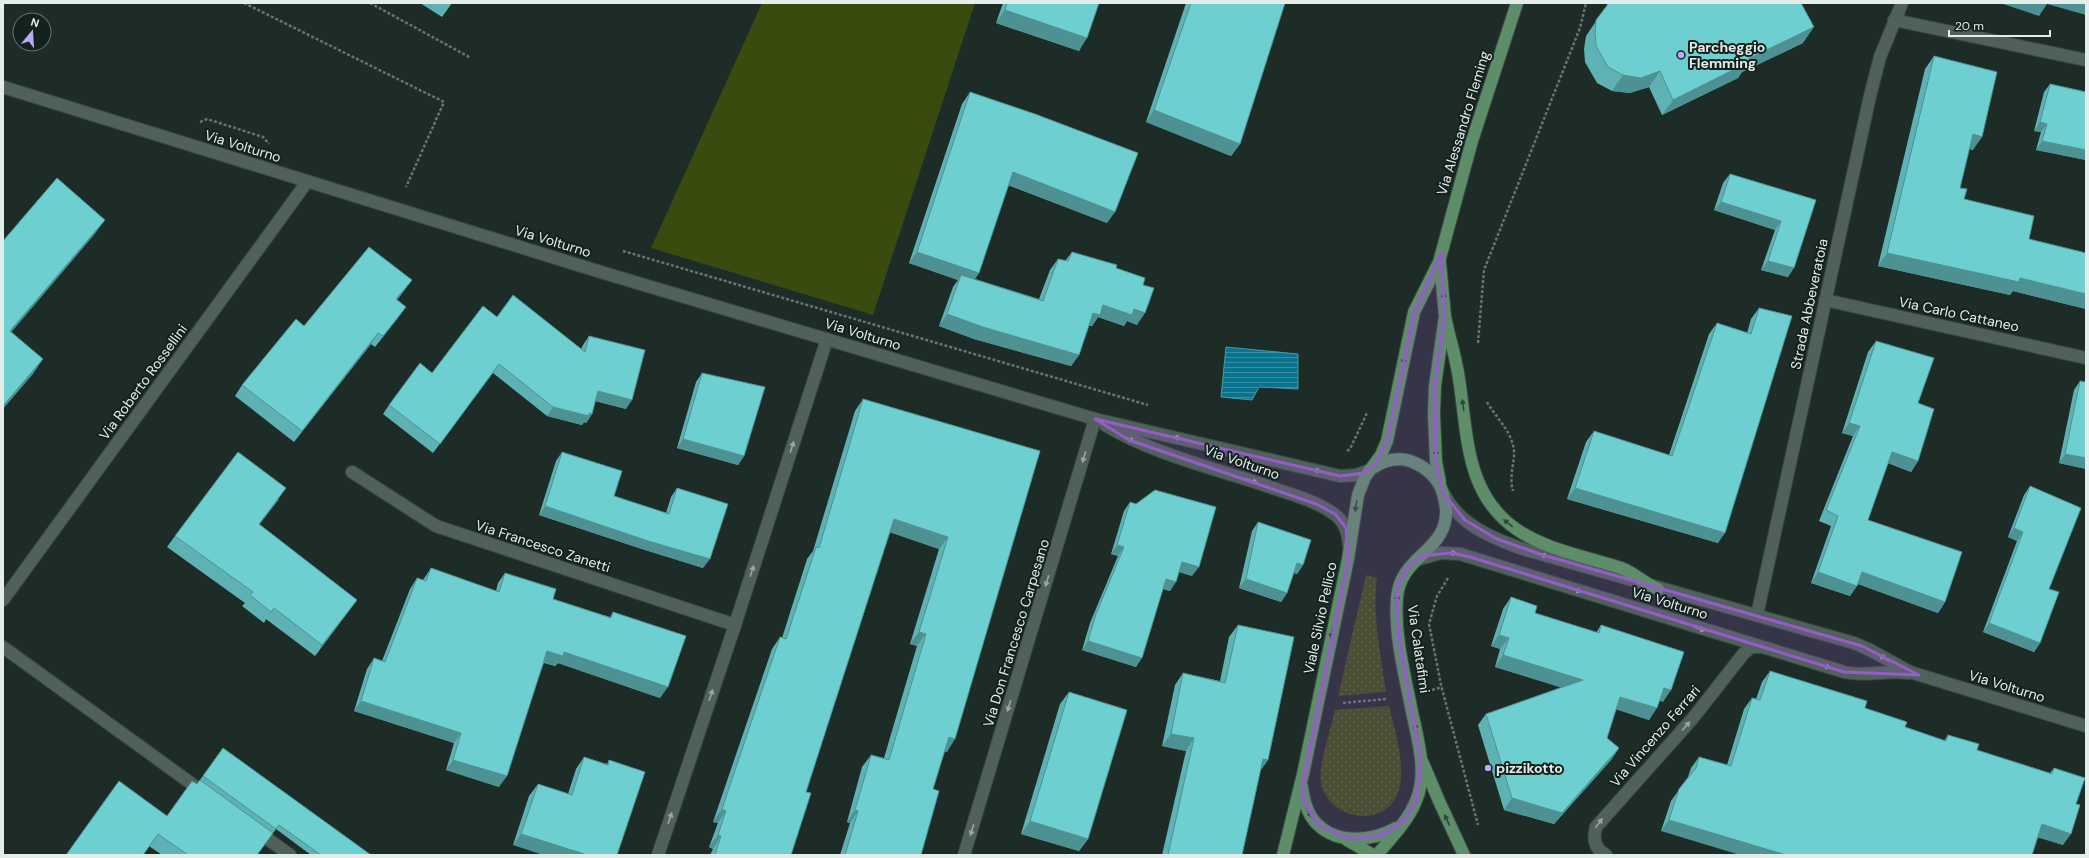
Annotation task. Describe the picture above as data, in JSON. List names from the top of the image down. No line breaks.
{"streets":{"main road":["Via Alessandro Fleming","Viale Silvio Pellico","Via Calatafimi"],"street":["Via Volturno","Strada Abbeveratoia","Via Carlo Cattaneo","Via Roberto Rossellini","Via Francesco Zanetti","Via Don Francesco Carpesano","Via Vincenzo Ferrari"]},"crossings":[["Via Alessandro Fleming","Via Volturno"],["Via Alessandro Fleming","Viale Silvio Pellico"],["Via Alessandro Fleming","Via Calatafimi"],["Via Volturno","Strada Abbeveratoia"],["Via Volturno","Via Roberto Rossellini"],["Via Volturno","Viale Silvio Pellico"],["Via Volturno","Via Don Francesco Carpesano"],["Via Volturno","Via Calatafimi"],["Via Volturno","Via Vincenzo Ferrari"],["Strada Abbeveratoia","Via Carlo Cattaneo"],["Viale Silvio Pellico","Via Calatafimi"]],"one_way":["Viale Silvio Pellico","Via Don Francesco Carpesano","Via Calatafimi","Via Vincenzo Ferrari"],"places":["Parcheggio Flemming","pizzikotto"],"scale_bar":"20 m","north":"top"}
